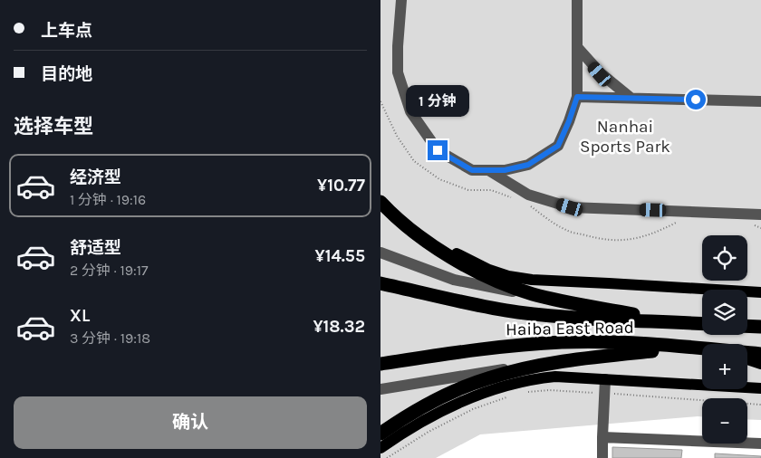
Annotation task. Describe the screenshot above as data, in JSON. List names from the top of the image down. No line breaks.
{"streets":{"highway":["Haiba East Road"]},"parks":["Nanhai Sports Park"],"page":{"banner":["上车点","目的地"],"bubble":"1 分钟","heading":"选择车型","list":[{"name":"经济型","note":"1 分钟 · 19:16","value":"¥10.77"},{"name":"舒适型","note":"2 分钟 · 19:17","value":"¥14.55"},{"name":"XL","note":"3 分钟 · 19:18","value":"¥18.32"}],"map_buttons":["+","−"],"buttons":"确认"}}
